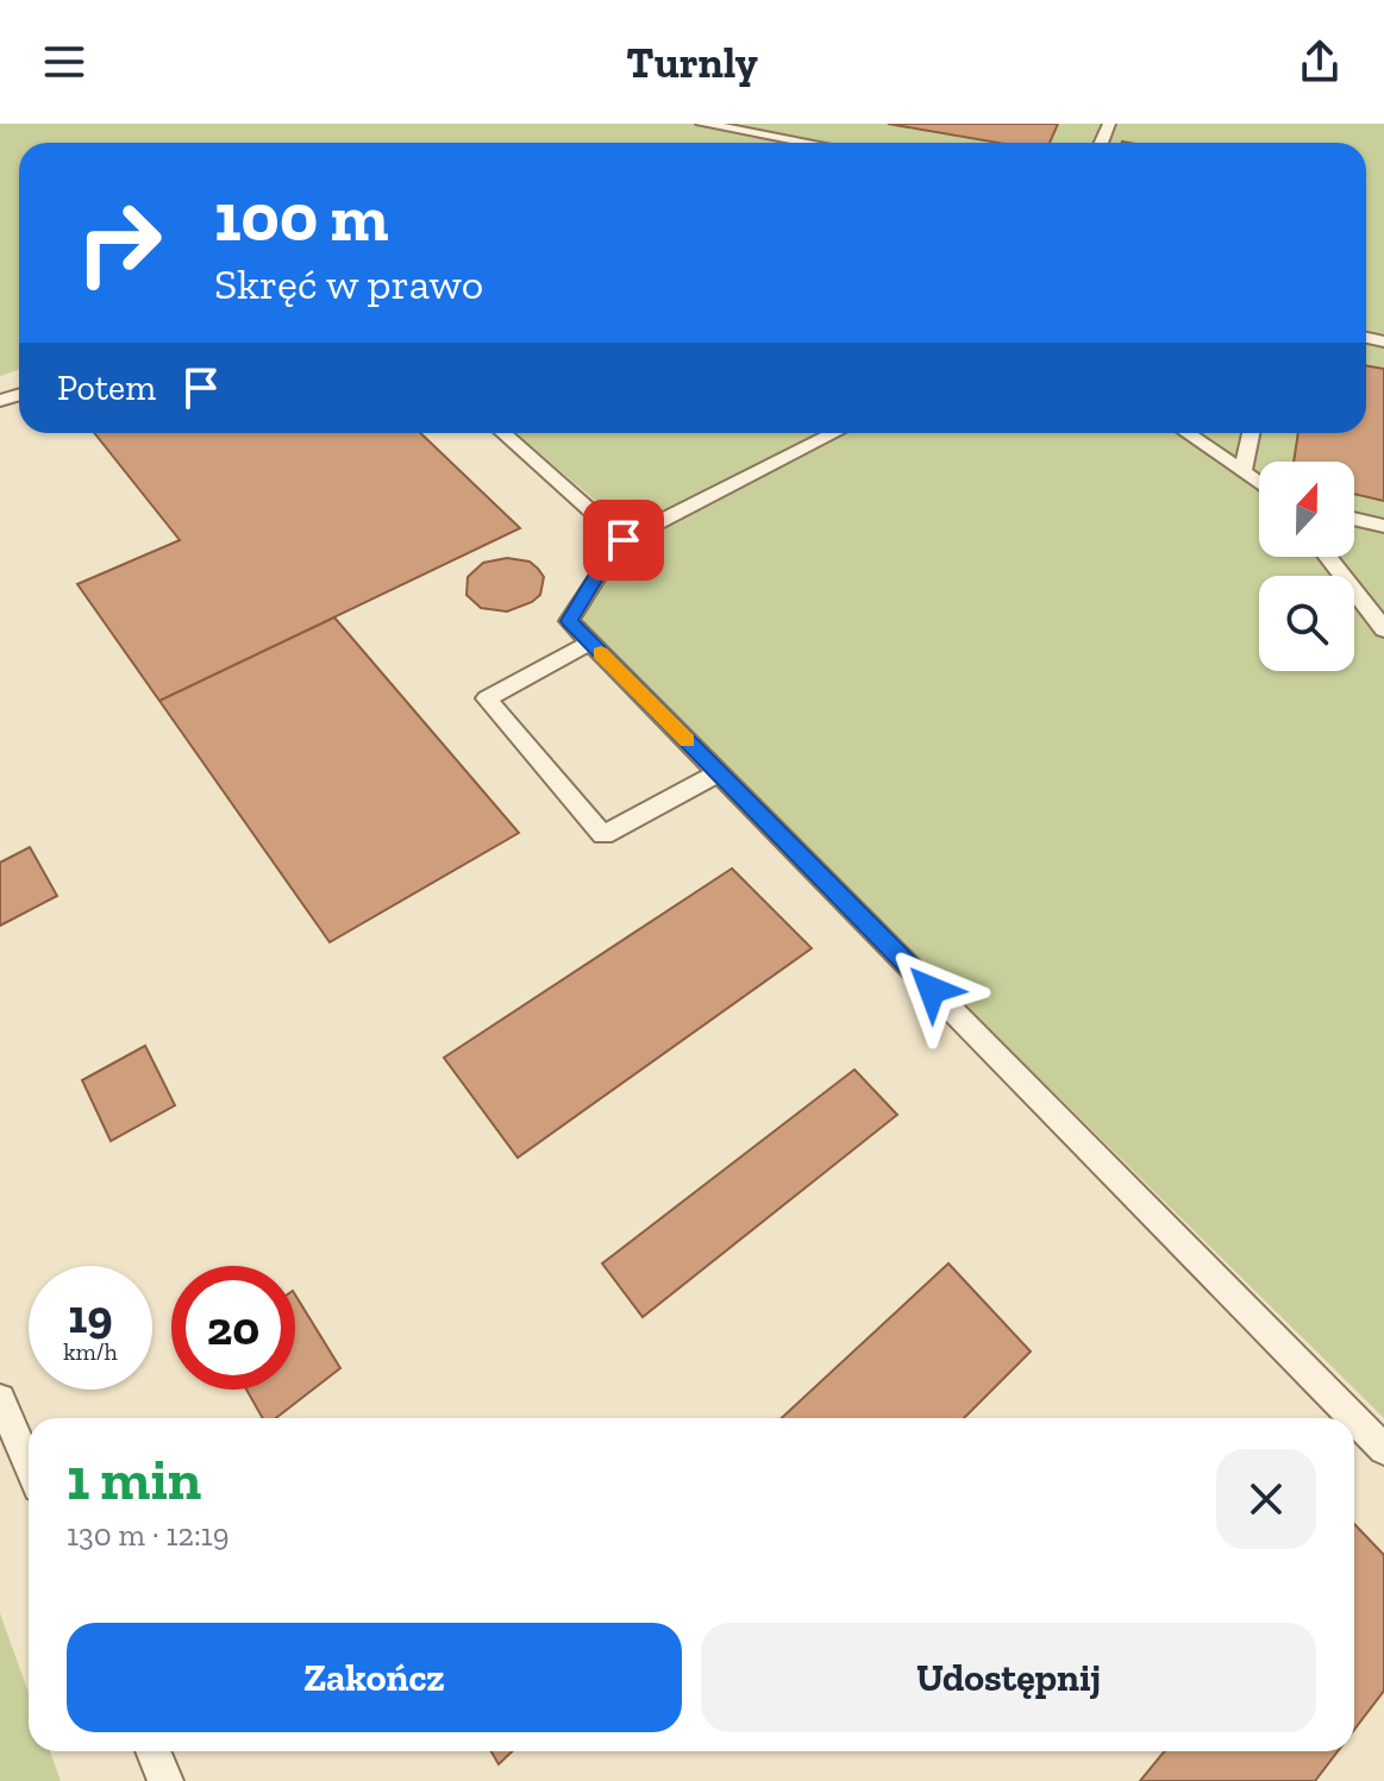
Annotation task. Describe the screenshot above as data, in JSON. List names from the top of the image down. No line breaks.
{"north":"top","page":{"header":"Turnly","turn":["100 m","Skręć w prawo"],"then":"Potem","speed":"19 km/h","limit":"20","heading":["1 min","130 m · 12:19"],"buttons":["Zakończ","Udostępnij"]}}
